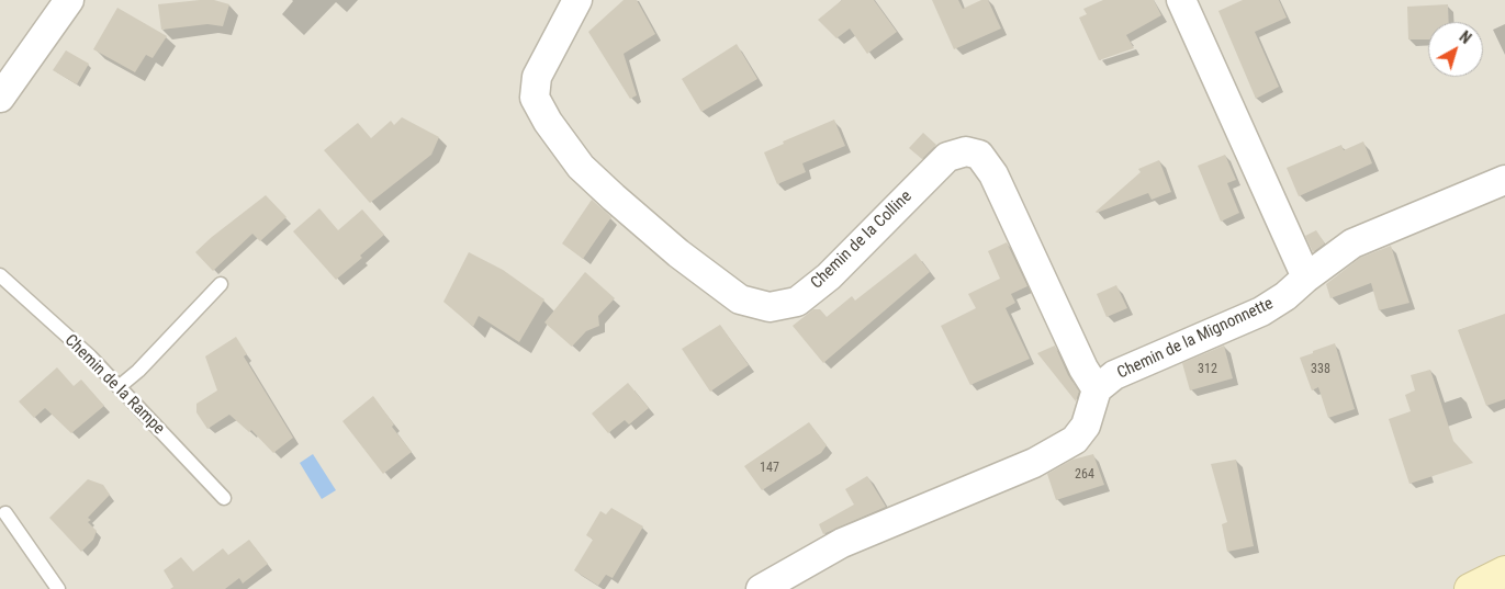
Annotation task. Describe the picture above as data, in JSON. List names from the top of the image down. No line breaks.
{"streets":{"street":["Chemin de la Colline","Chemin de la Mignonnette"],"lane":["Chemin de la Rampe"]},"crossings":[["Chemin de la Colline","Chemin de la Mignonnette"]],"house_numbers":["312","338","147","264"],"north":"top right"}
